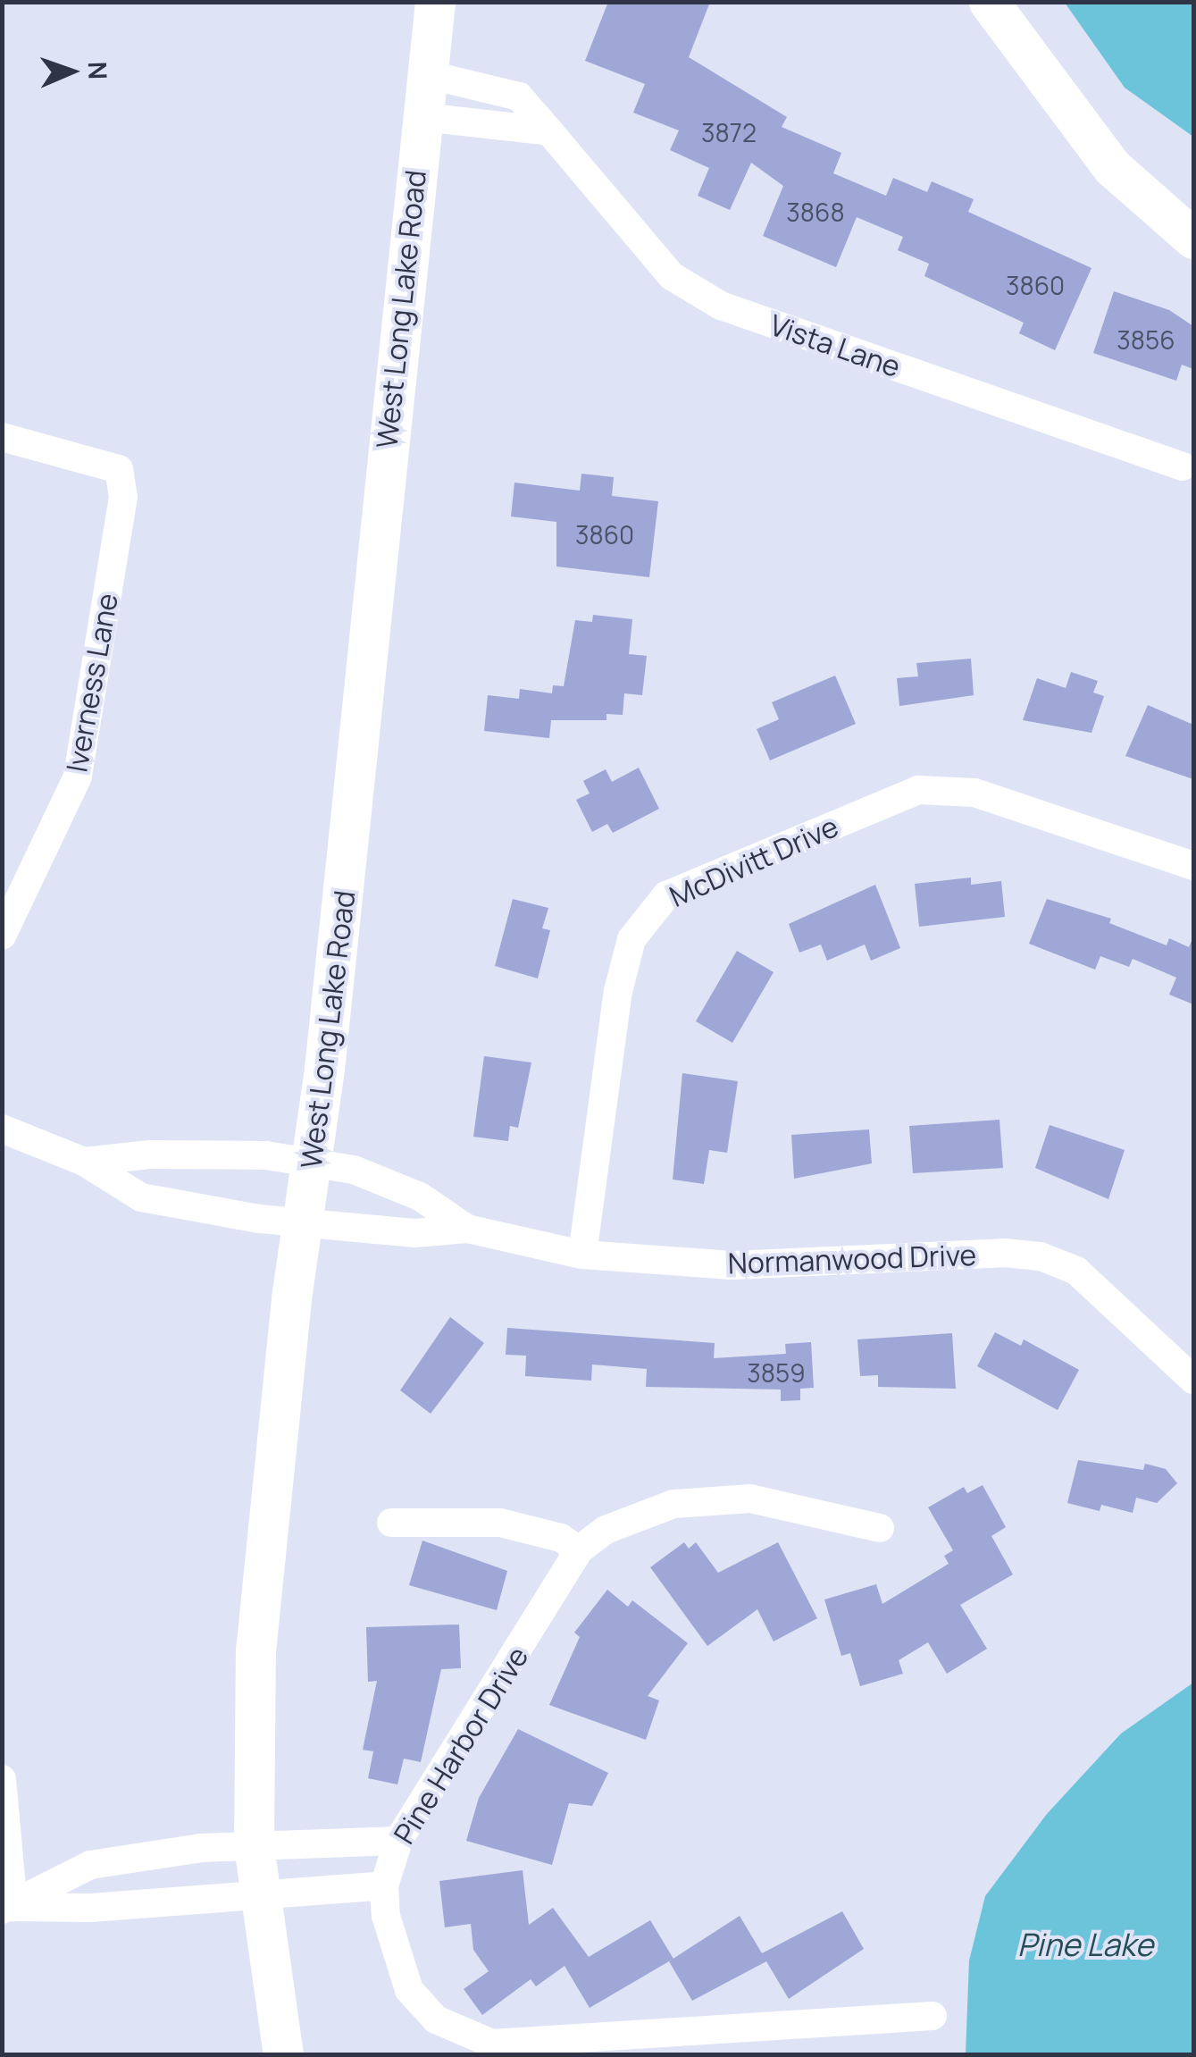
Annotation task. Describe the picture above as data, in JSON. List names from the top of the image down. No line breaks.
{"streets":{"main road":["West Long Lake Road"],"street":["Vista Lane","Iverness Lane","McDivitt Drive","Normanwood Drive","Pine Harbor Drive"]},"crossings":[["West Long Lake Road","Vista Lane"],["West Long Lake Road","Normanwood Drive"],["McDivitt Drive","Normanwood Drive"]],"water":["Pine Lake"],"house_numbers":["3872","3868","3860","3856","3860","3859"],"north":"right"}
